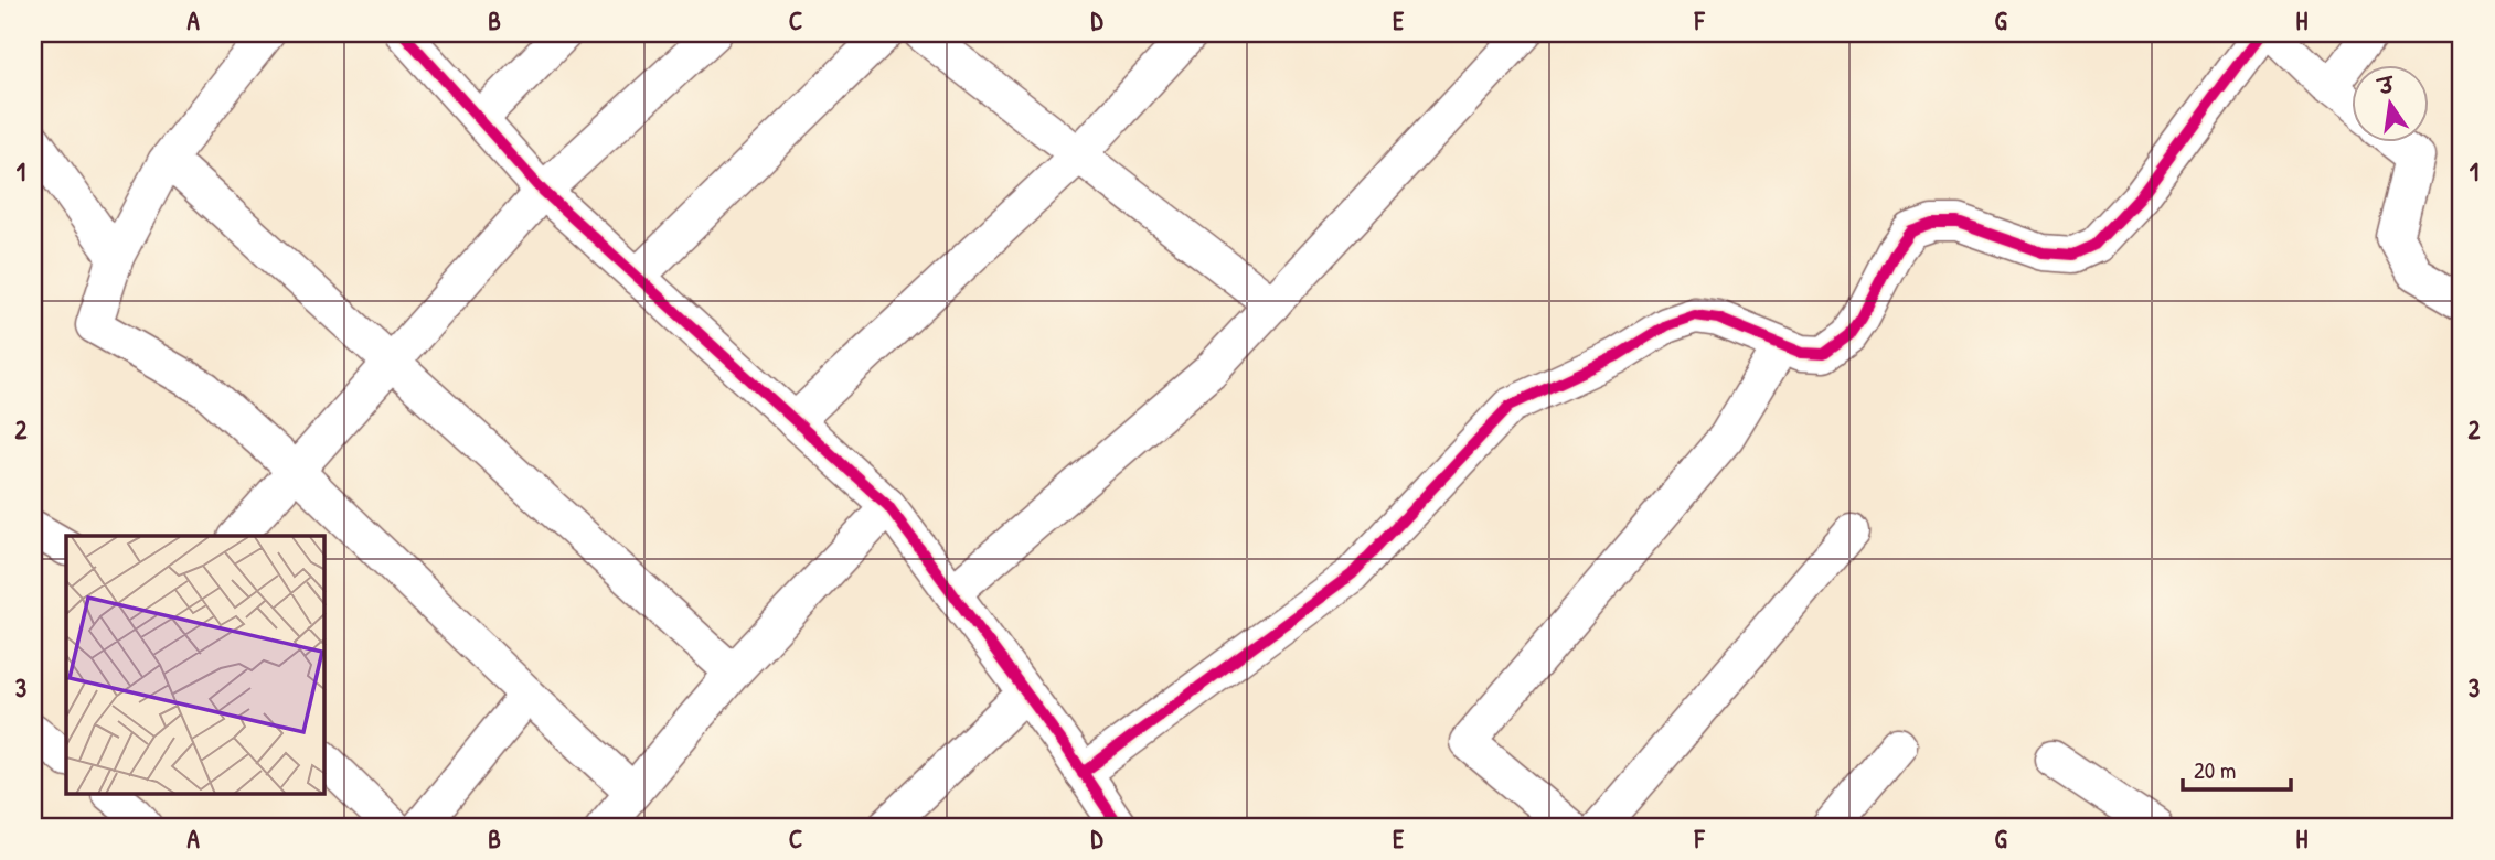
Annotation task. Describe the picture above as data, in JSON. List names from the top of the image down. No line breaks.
{"scale_bar":"20 m","north":"top","grid":{"columns":["A","B","C","D","E","F","G","H"],"rows":["1","2","3"]}}
